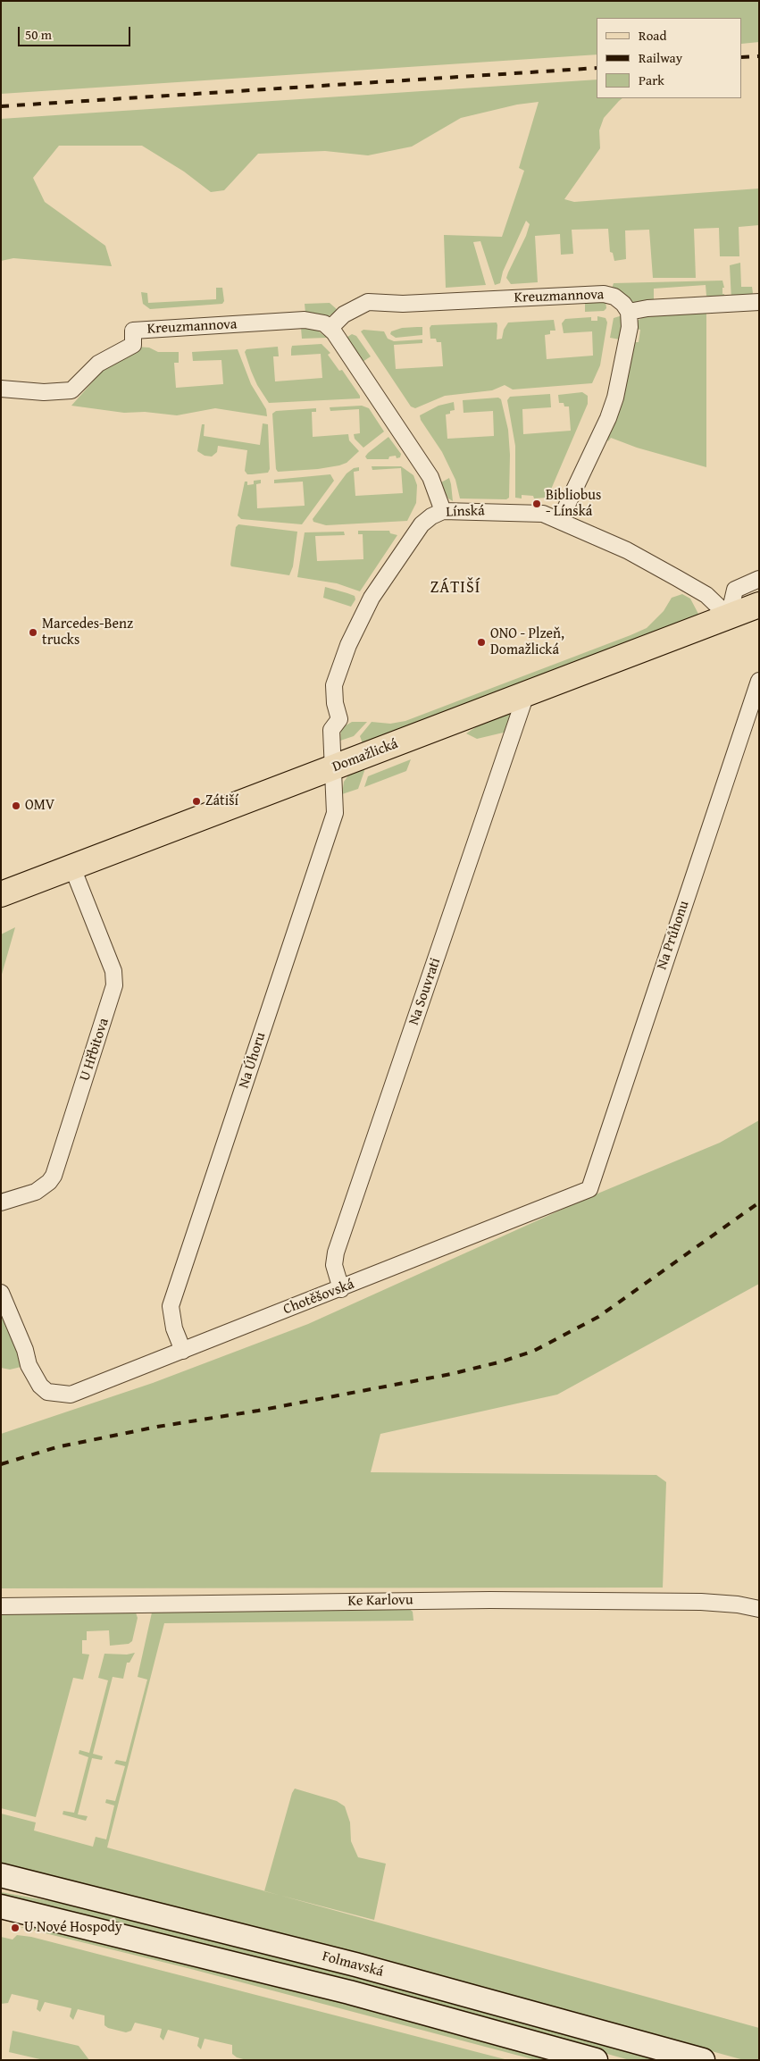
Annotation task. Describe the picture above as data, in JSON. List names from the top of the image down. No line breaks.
{"streets":{"main road":["Domažlická","Folmavská"],"street":["Kreuzmannova","Línská","Na Průhonu","Na Souvrati","U Hřbitova","Na Úhoru","Chotěšovská","Ke Karlovu"]},"crossings":[["Línská","Domažlická"],["Línská","Na Úhoru"],["Domažlická","Na Souvrati"],["Domažlická","U Hřbitova"],["Domažlická","Na Úhoru"],["Na Průhonu","Chotěšovská"],["Na Souvrati","Chotěšovská"],["Na Úhoru","Chotěšovská"]],"districts":["ZÁTIŠÍ"],"places":["Bibliobus - Línská","Marcedes-Benz trucks","ONO - Plzeň, Domažlická","Zátiší","OMV","U Nové Hospody"],"legend":["Road","Railway","Park"],"scale_bar":"50 m"}
